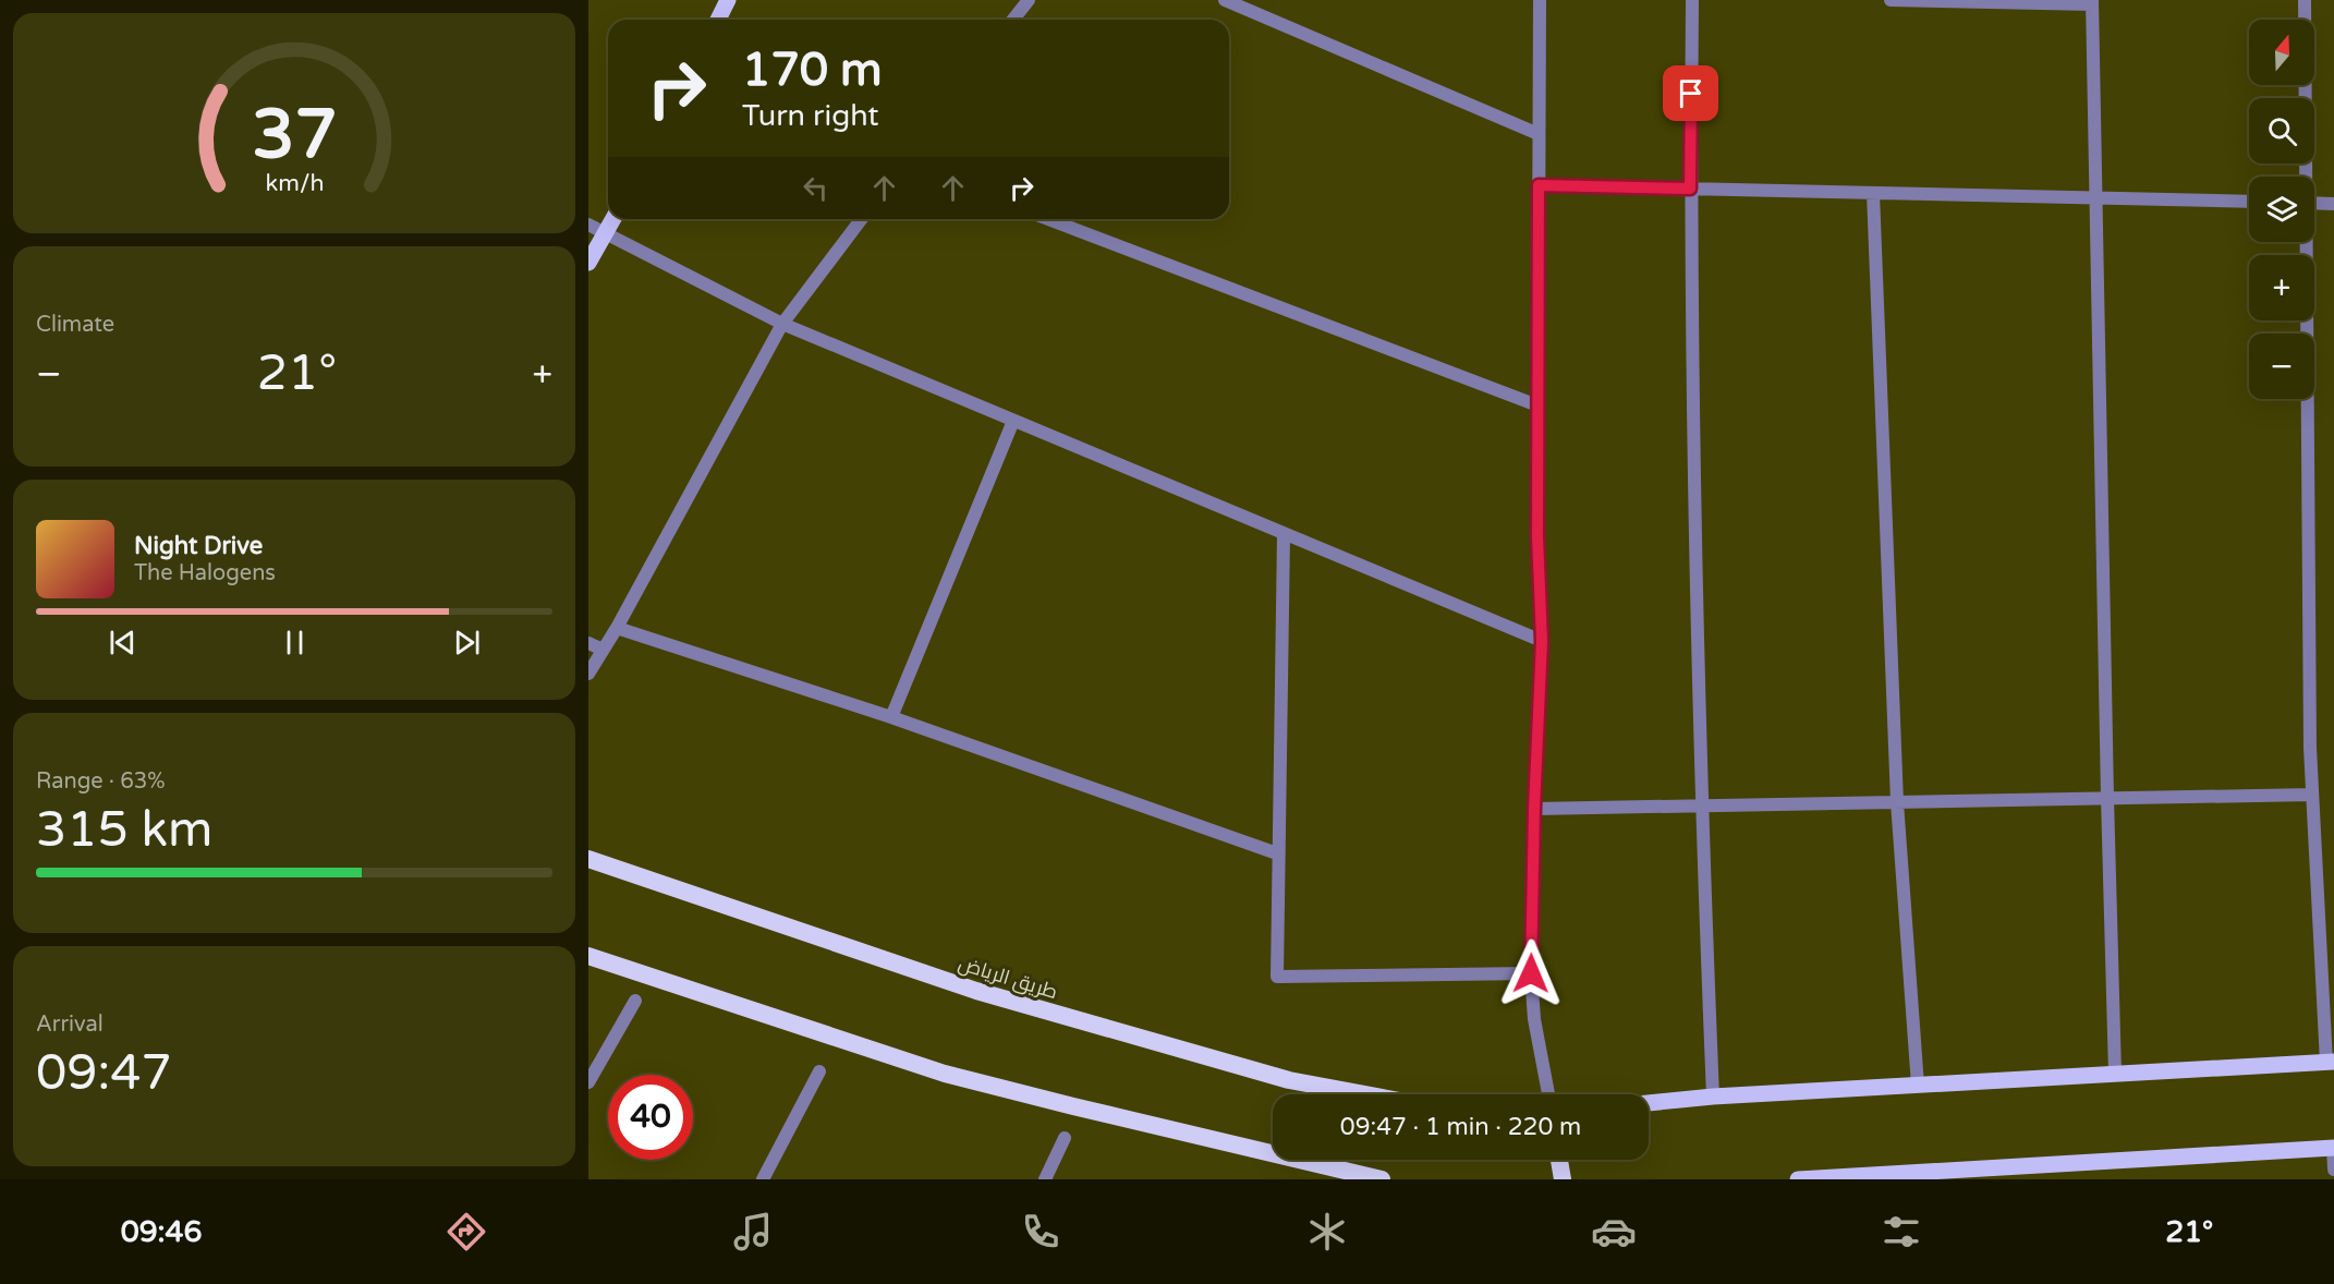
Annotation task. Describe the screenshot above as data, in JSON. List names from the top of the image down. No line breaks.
{"streets":{"highway":["طريق الرياض"]},"north":"top","page":{"map_buttons":["+","−"],"turn":["170 m","Turn right"],"tile":["Climate",["Range · 63%","315 km"],["Arrival","09:47"]],"heat":["−","21°","+"],"song":["Night Drive","The Halogens"],"limit":"40","trip":"09:47 · 1 min · 220 m","tabs":["09:46","21°"],"gauge":["37","km/h"]}}
